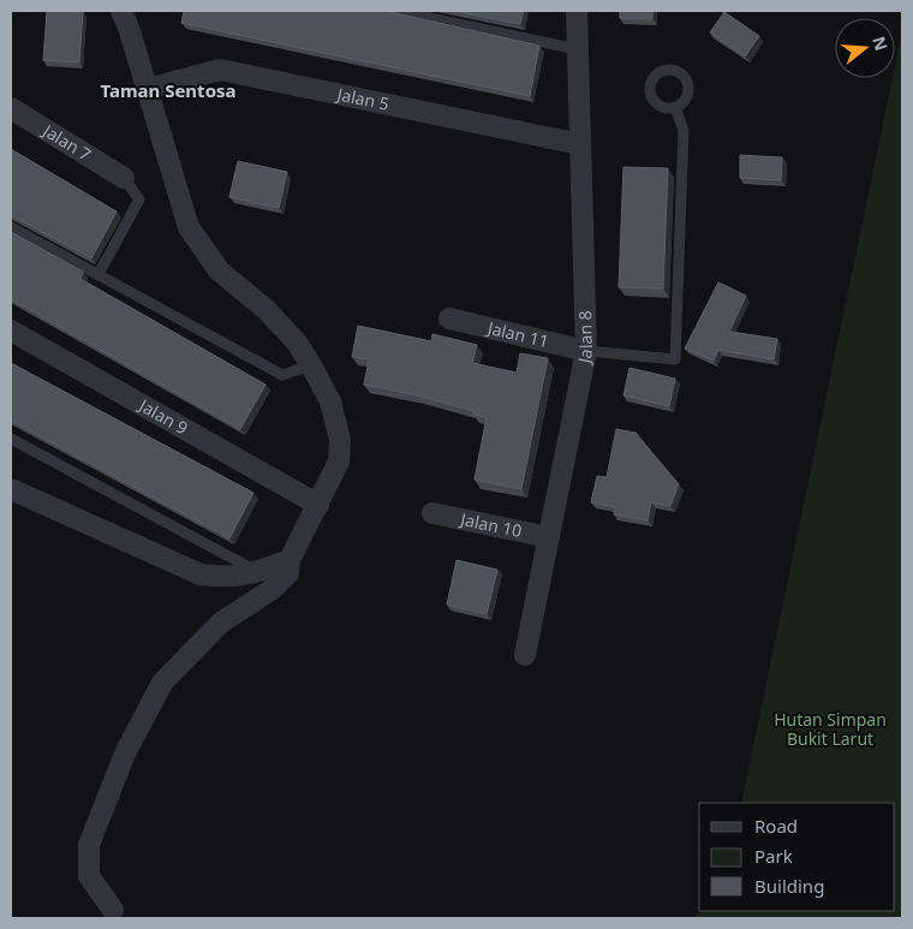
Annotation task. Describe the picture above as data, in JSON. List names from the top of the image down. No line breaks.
{"streets":{"street":["Jalan 5","Jalan 7","Jalan 11","Jalan 8","Jalan 9","Jalan 10"]},"crossings":[["Jalan 5","Jalan 8"],["Jalan 11","Jalan 8"],["Jalan 8","Jalan 10"]],"districts":["Taman Sentosa"],"parks":["Hutan Simpan Bukit Larut"],"legend":["Road","Park","Building"],"north":"right"}
